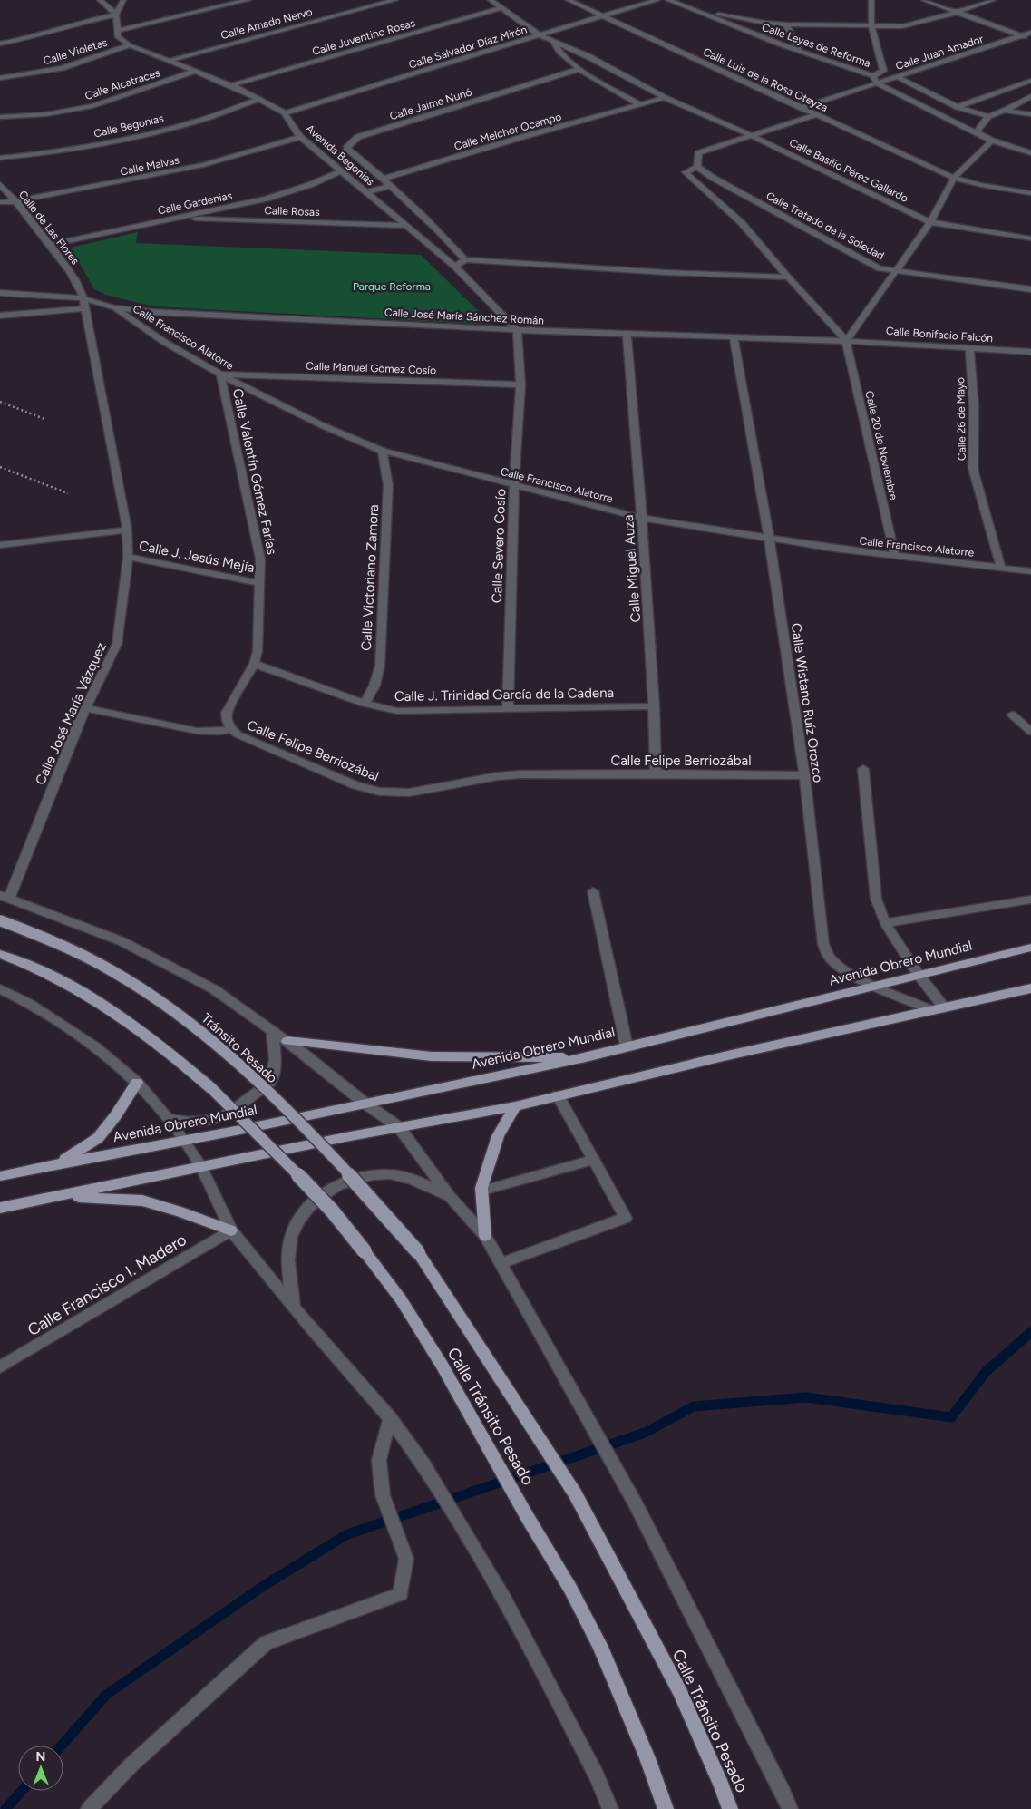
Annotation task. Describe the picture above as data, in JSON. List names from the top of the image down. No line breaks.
{"streets":{"main road":["Avenida Obrero Mundial","Tránsito Pesado","Calle Tránsito Pesado"],"street":["Calle Amado Nervo","Calle Juventino Rosas","Calle Leyes de Reforma","Calle Salvador Díaz Mirón","Calle Violetas","Calle Juan Amador","Calle Luis de la Rosa Oteyza","Calle Alcatraces","Calle Jaime Nunó","Calle Begonias","Calle Melchor Ocampo","Avenida Begonias","Calle Malvas","Calle Basilio Pérez Gallardo","Calle Gardenias","Calle Rosas","Calle Tratado de la Soledad","Calle de Las Flores","Calle José María Sánchez Román","Calle Bonifacio Falcón","Calle Francisco Alatorre","Calle Manuel Gómez Cosío","Calle 26 de Mayo","Calle 20 de Noviembre","Calle Valentín Gómez Farías","Calle Severo Cosío","Calle J. Jesús Mejía","Calle Miguel Auza","Calle Victoriano Zamora","Calle J. Trinidad García de la Cadena","Calle Wistano Ruíz Orozco","Calle José María Vázquez","Calle Felipe Berriozábal","Calle Francisco I. Madero"]},"crossings":[["Calle Amado Nervo","Avenida Begonias"],["Calle Juventino Rosas","Avenida Begonias"],["Calle Juventino Rosas","Calle Basilio Pérez Gallardo"],["Calle Leyes de Reforma","Calle Juan Amador"],["Calle Salvador Díaz Mirón","Calle Luis de la Rosa Oteyza"],["Calle Salvador Díaz Mirón","Avenida Begonias"],["Calle Salvador Díaz Mirón","Calle Basilio Pérez Gallardo"],["Calle Violetas","Avenida Begonias"],["Calle Juan Amador","Calle Luis de la Rosa Oteyza"],["Calle Alcatraces","Avenida Begonias"],["Calle Jaime Nunó","Calle Melchor Ocampo"],["Calle Jaime Nunó","Calle Basilio Pérez Gallardo"],["Calle Begonias","Avenida Begonias"],["Calle Melchor Ocampo","Calle Basilio Pérez Gallardo"],["Avenida Begonias","Calle Malvas"],["Avenida Begonias","Calle Gardenias"],["Avenida Begonias","Calle Rosas"],["Avenida Begonias","Calle José María Sánchez Román"],["Avenida Begonias","Calle Severo Cosío"],["Calle Malvas","Calle de Las Flores"],["Calle Gardenias","Calle Rosas"],["Calle Gardenias","Calle de Las Flores"],["Calle de Las Flores","Calle José María Sánchez Román"],["Calle de Las Flores","Calle José María Vázquez"],["Calle José María Sánchez Román","Calle Bonifacio Falcón"],["Calle José María Sánchez Román","Calle Francisco Alatorre"],["Calle José María Sánchez Román","Calle 20 de Noviembre"],["Calle José María Sánchez Román","Calle Severo Cosío"],["Calle José María Sánchez Román","Calle Miguel Auza"],["Calle José María Sánchez Román","Calle Wistano Ruíz Orozco"],["Calle José María Sánchez Román","Calle José María Vázquez"],["Calle Bonifacio Falcón","Calle 26 de Mayo"],["Calle Bonifacio Falcón","Calle 20 de Noviembre"],["Calle Francisco Alatorre","Calle Manuel Gómez Cosío"],["Calle Francisco Alatorre","Calle 26 de Mayo"],["Calle Francisco Alatorre","Calle 20 de Noviembre"],["Calle Francisco Alatorre","Calle Valentín Gómez Farías"],["Calle Francisco Alatorre","Calle Severo Cosío"],["Calle Francisco Alatorre","Calle Miguel Auza"],["Calle Francisco Alatorre","Calle Victoriano Zamora"],["Calle Francisco Alatorre","Calle Wistano Ruíz Orozco"],["Calle Manuel Gómez Cosío","Calle Valentín Gómez Farías"],["Calle Manuel Gómez Cosío","Calle Severo Cosío"],["Calle Valentín Gómez Farías","Calle J. Jesús Mejía"],["Calle Valentín Gómez Farías","Calle J. Trinidad García de la Cadena"],["Calle Valentín Gómez Farías","Calle Felipe Berriozábal"],["Calle Severo Cosío","Calle J. Trinidad García de la Cadena"],["Calle J. Jesús Mejía","Calle José María Vázquez"],["Calle Miguel Auza","Calle J. Trinidad García de la Cadena"],["Calle Miguel Auza","Calle Felipe Berriozábal"],["Calle Victoriano Zamora","Calle J. Trinidad García de la Cadena"],["Calle Wistano Ruíz Orozco","Calle Felipe Berriozábal"],["Calle Wistano Ruíz Orozco","Avenida Obrero Mundial"],["Calle José María Vázquez","Calle Felipe Berriozábal"],["Tránsito Pesado","Calle Tránsito Pesado"]],"parks":["Parque Reforma"],"north":"top"}
